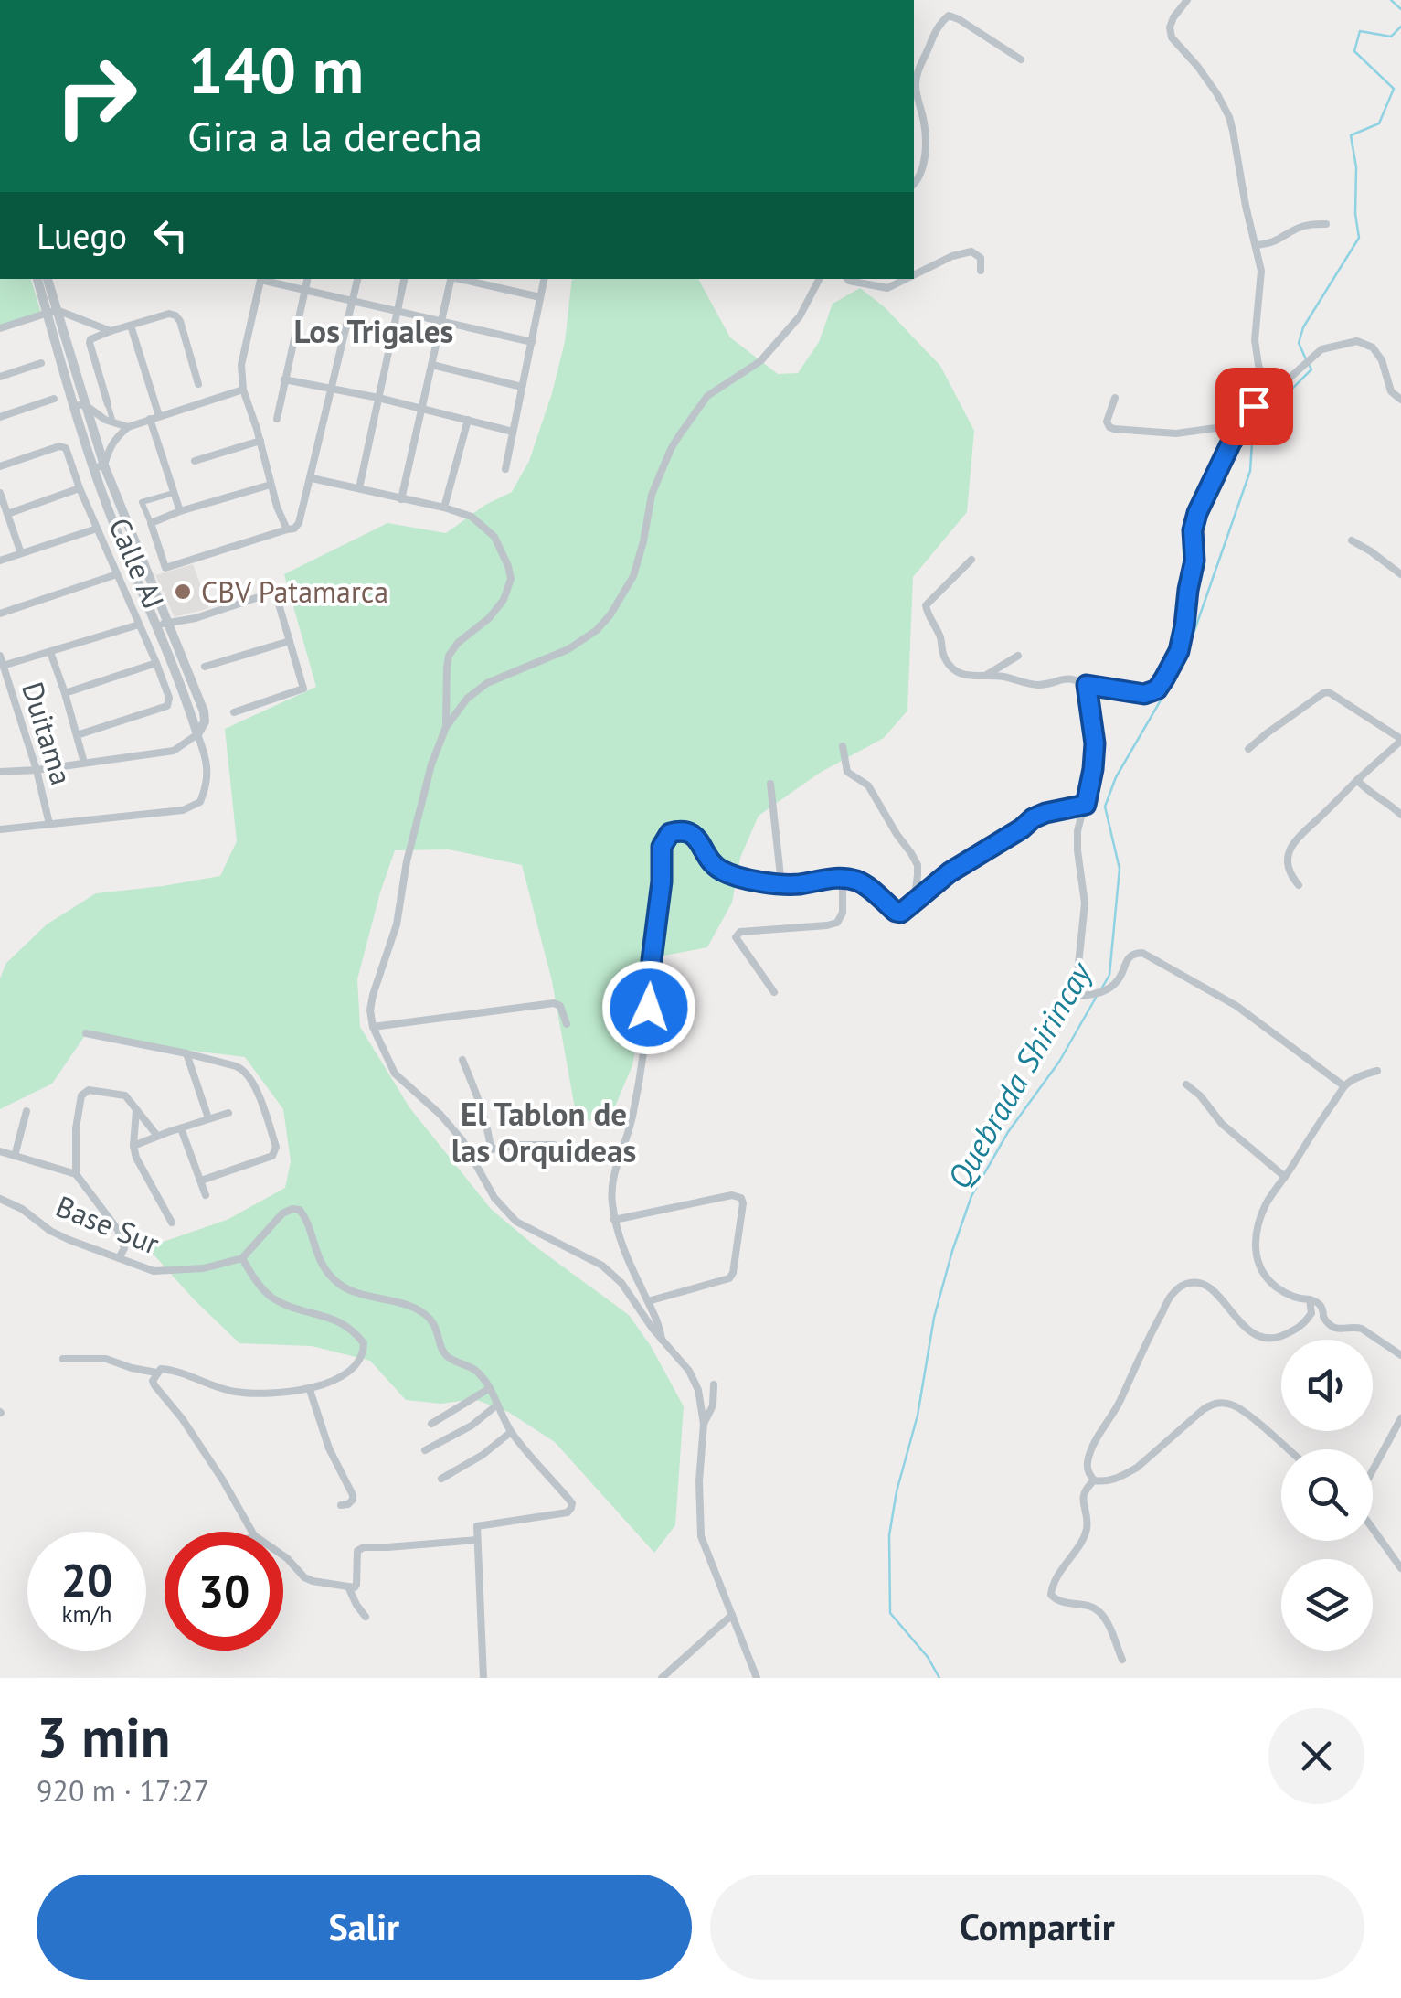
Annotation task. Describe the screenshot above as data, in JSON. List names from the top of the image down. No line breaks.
{"streets":{"street":["Calle AJ","Duitama","Base Sur"]},"districts":["Los Trigales","El Tablon de las Orquideas"],"water":["Quebrada Shirincay"],"places":["CBV Patamarca"],"page":{"turn":["140 m","Gira a la derecha"],"then":"Luego","speed":"20 km/h","limit":"30","heading":["3 min","920 m · 17:27"],"buttons":["Salir","Compartir"]}}
